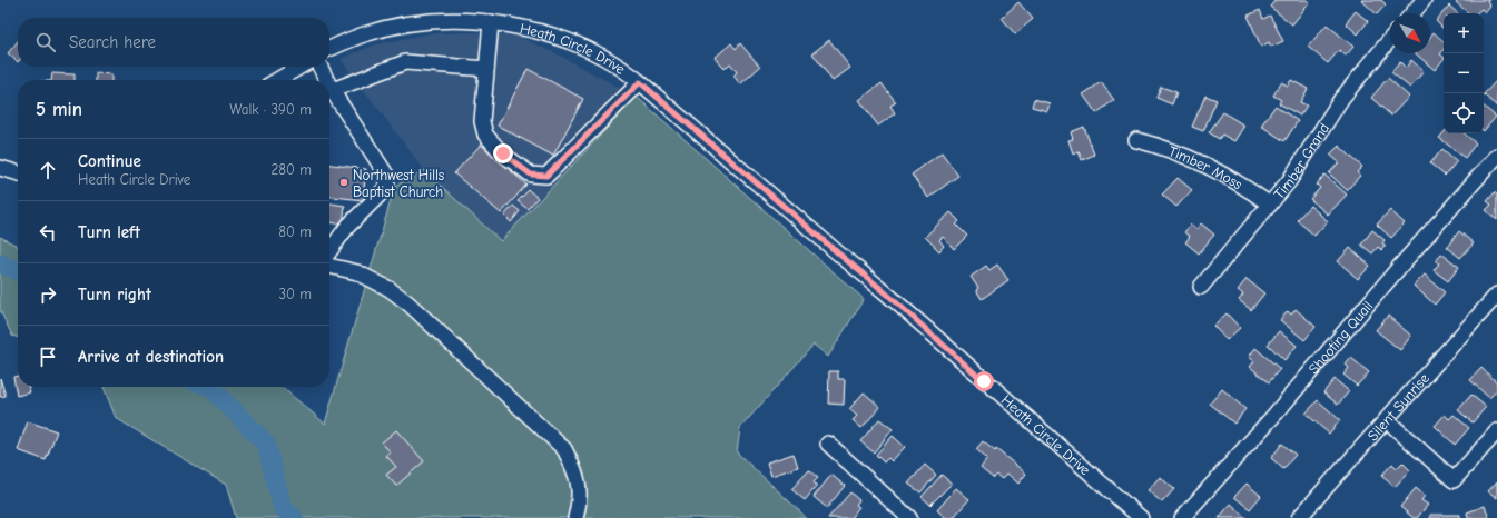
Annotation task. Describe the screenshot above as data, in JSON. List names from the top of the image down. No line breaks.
{"streets":{"street":["Heath Circle Drive","Timber Grand","Timber Moss","Shooting Quail","Silent Sunrise"]},"crossings":[["Timber Grand","Timber Moss"]],"places":["Northwest Hills Baptist Church"],"north":"bottom right","page":{"map_buttons":["+","−"],"search":"Search here","heading":["5 min","Walk · 390 m"],"list":[["Continue","Heath Circle Drive","280 m"],["Turn left","80 m"],["Turn right","30 m"],"Arrive at destination"]}}
